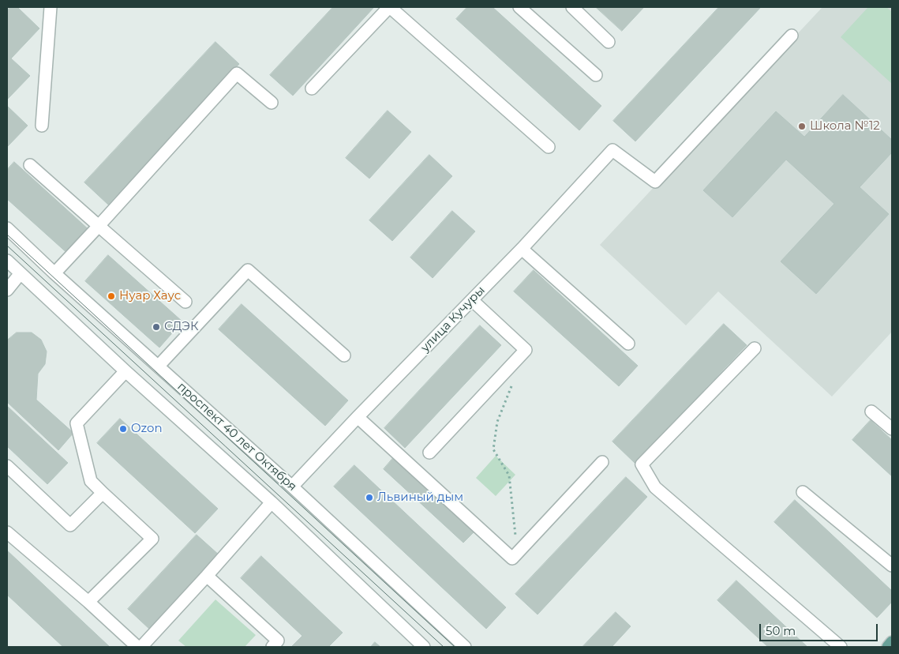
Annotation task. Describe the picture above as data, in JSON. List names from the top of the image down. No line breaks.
{"streets":{"street":["улица Кучуры","проспект 40 лет Октября"]},"crossings":[["улица Кучуры","проспект 40 лет Октября"]],"places":["Школа №12","Нуар Хаус","СДЭК","Ozon","Львиный дым"],"scale_bar":"50 m"}
